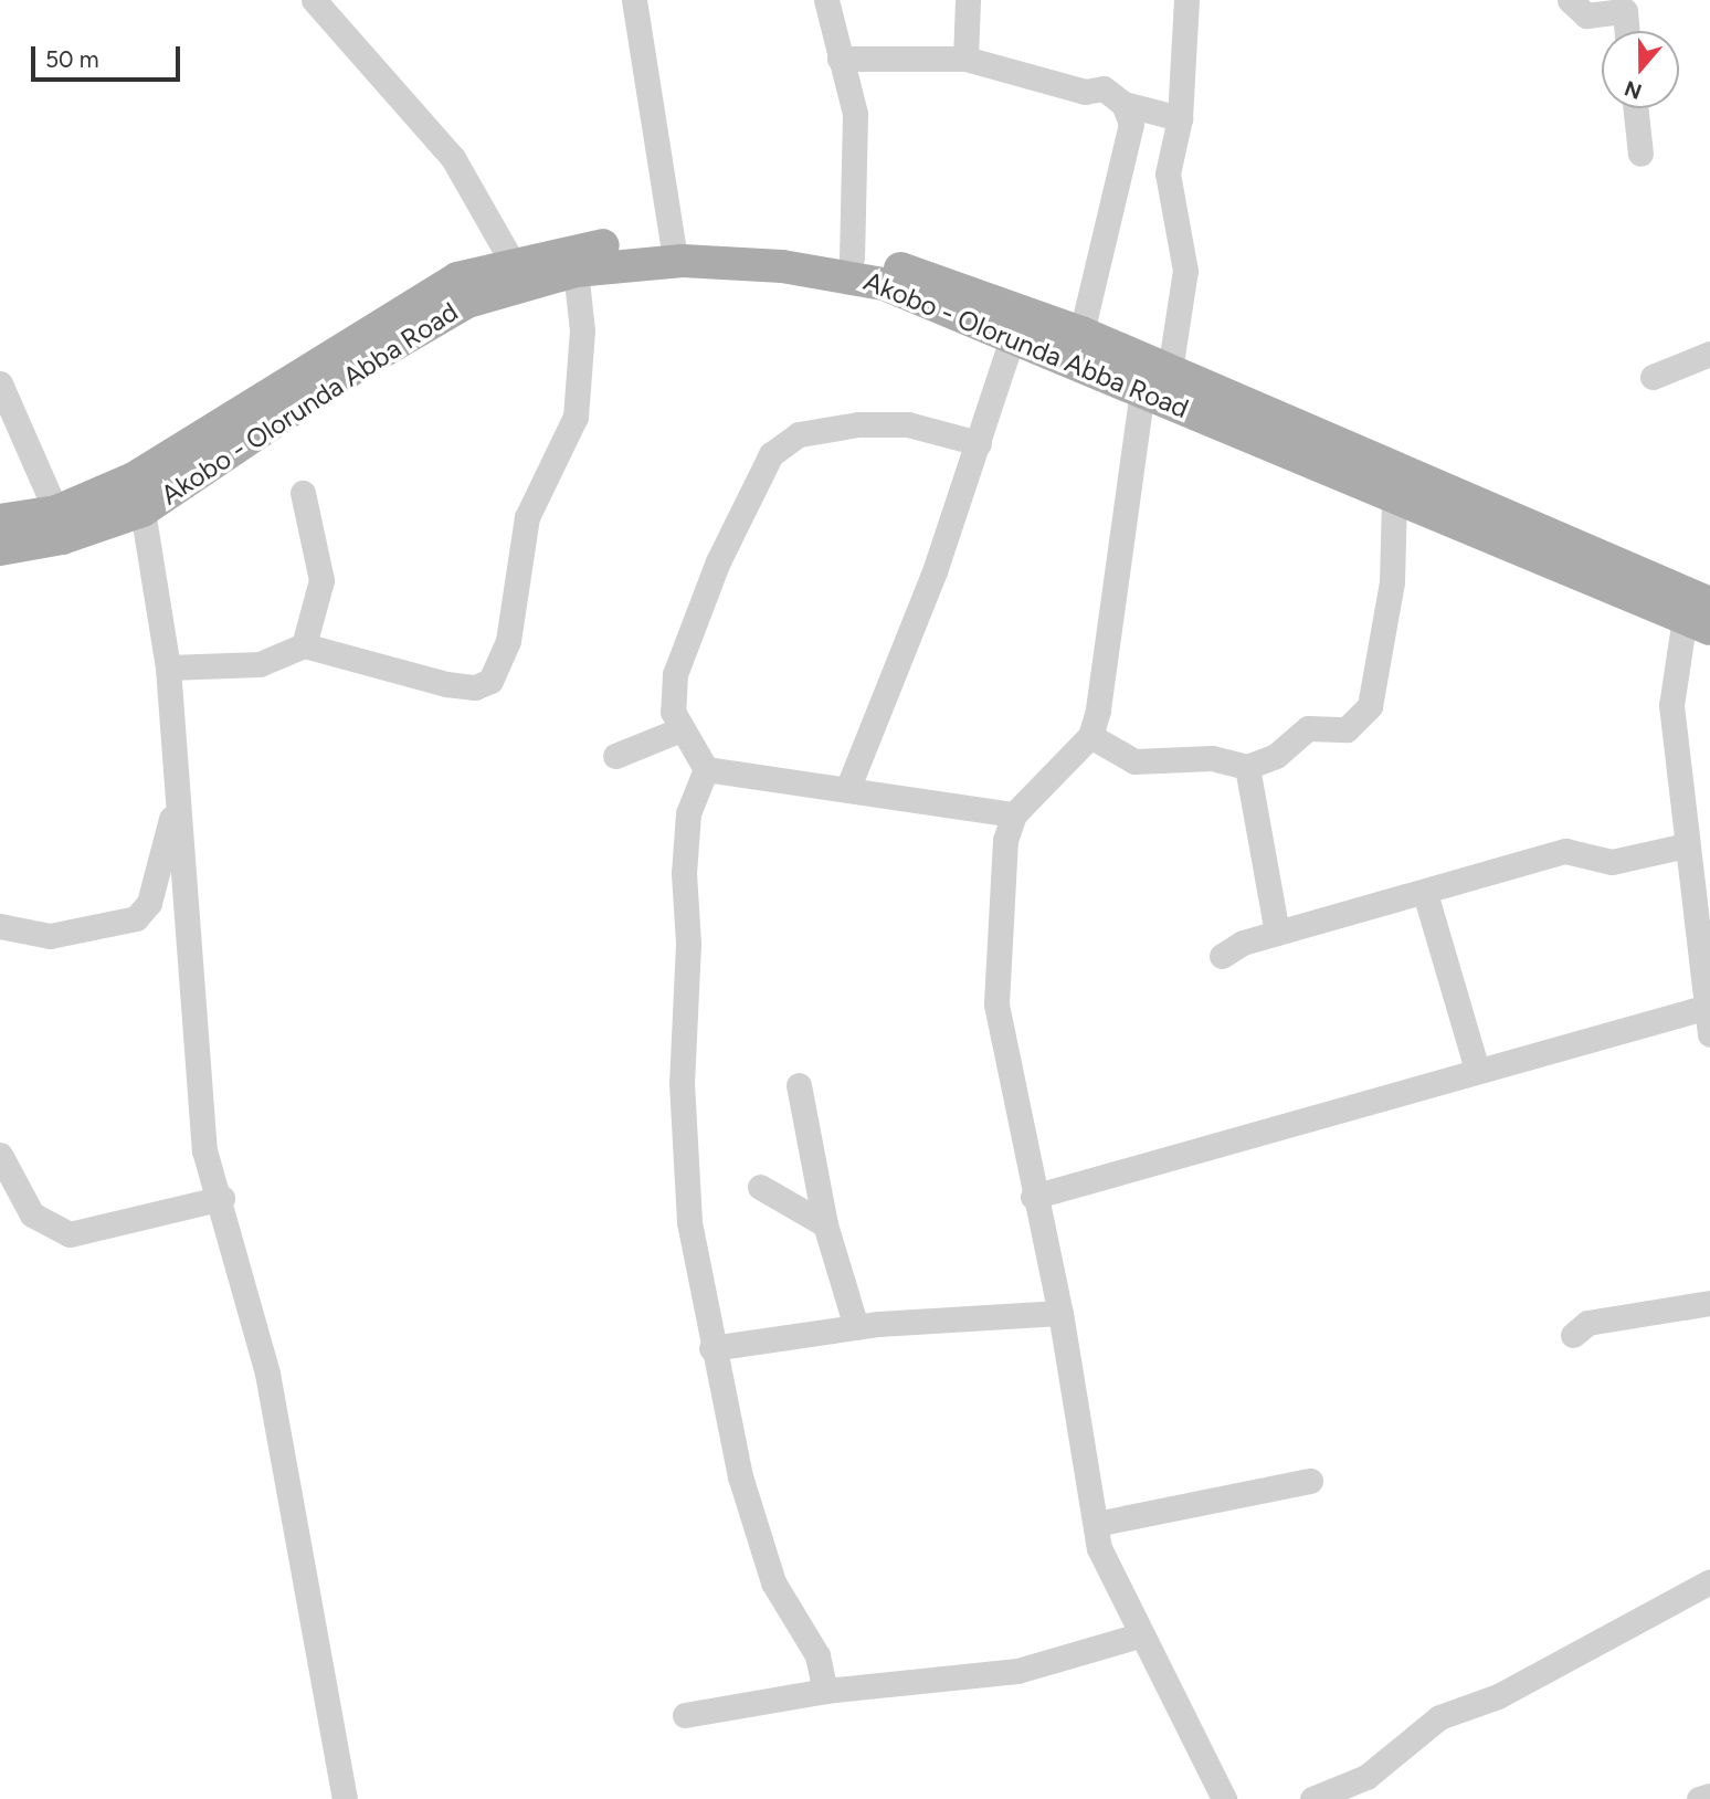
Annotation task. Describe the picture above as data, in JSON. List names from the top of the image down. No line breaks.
{"streets":{"main road":["Akobo - Olorunda Abba Road"]},"scale_bar":"50 m","north":"bottom"}
